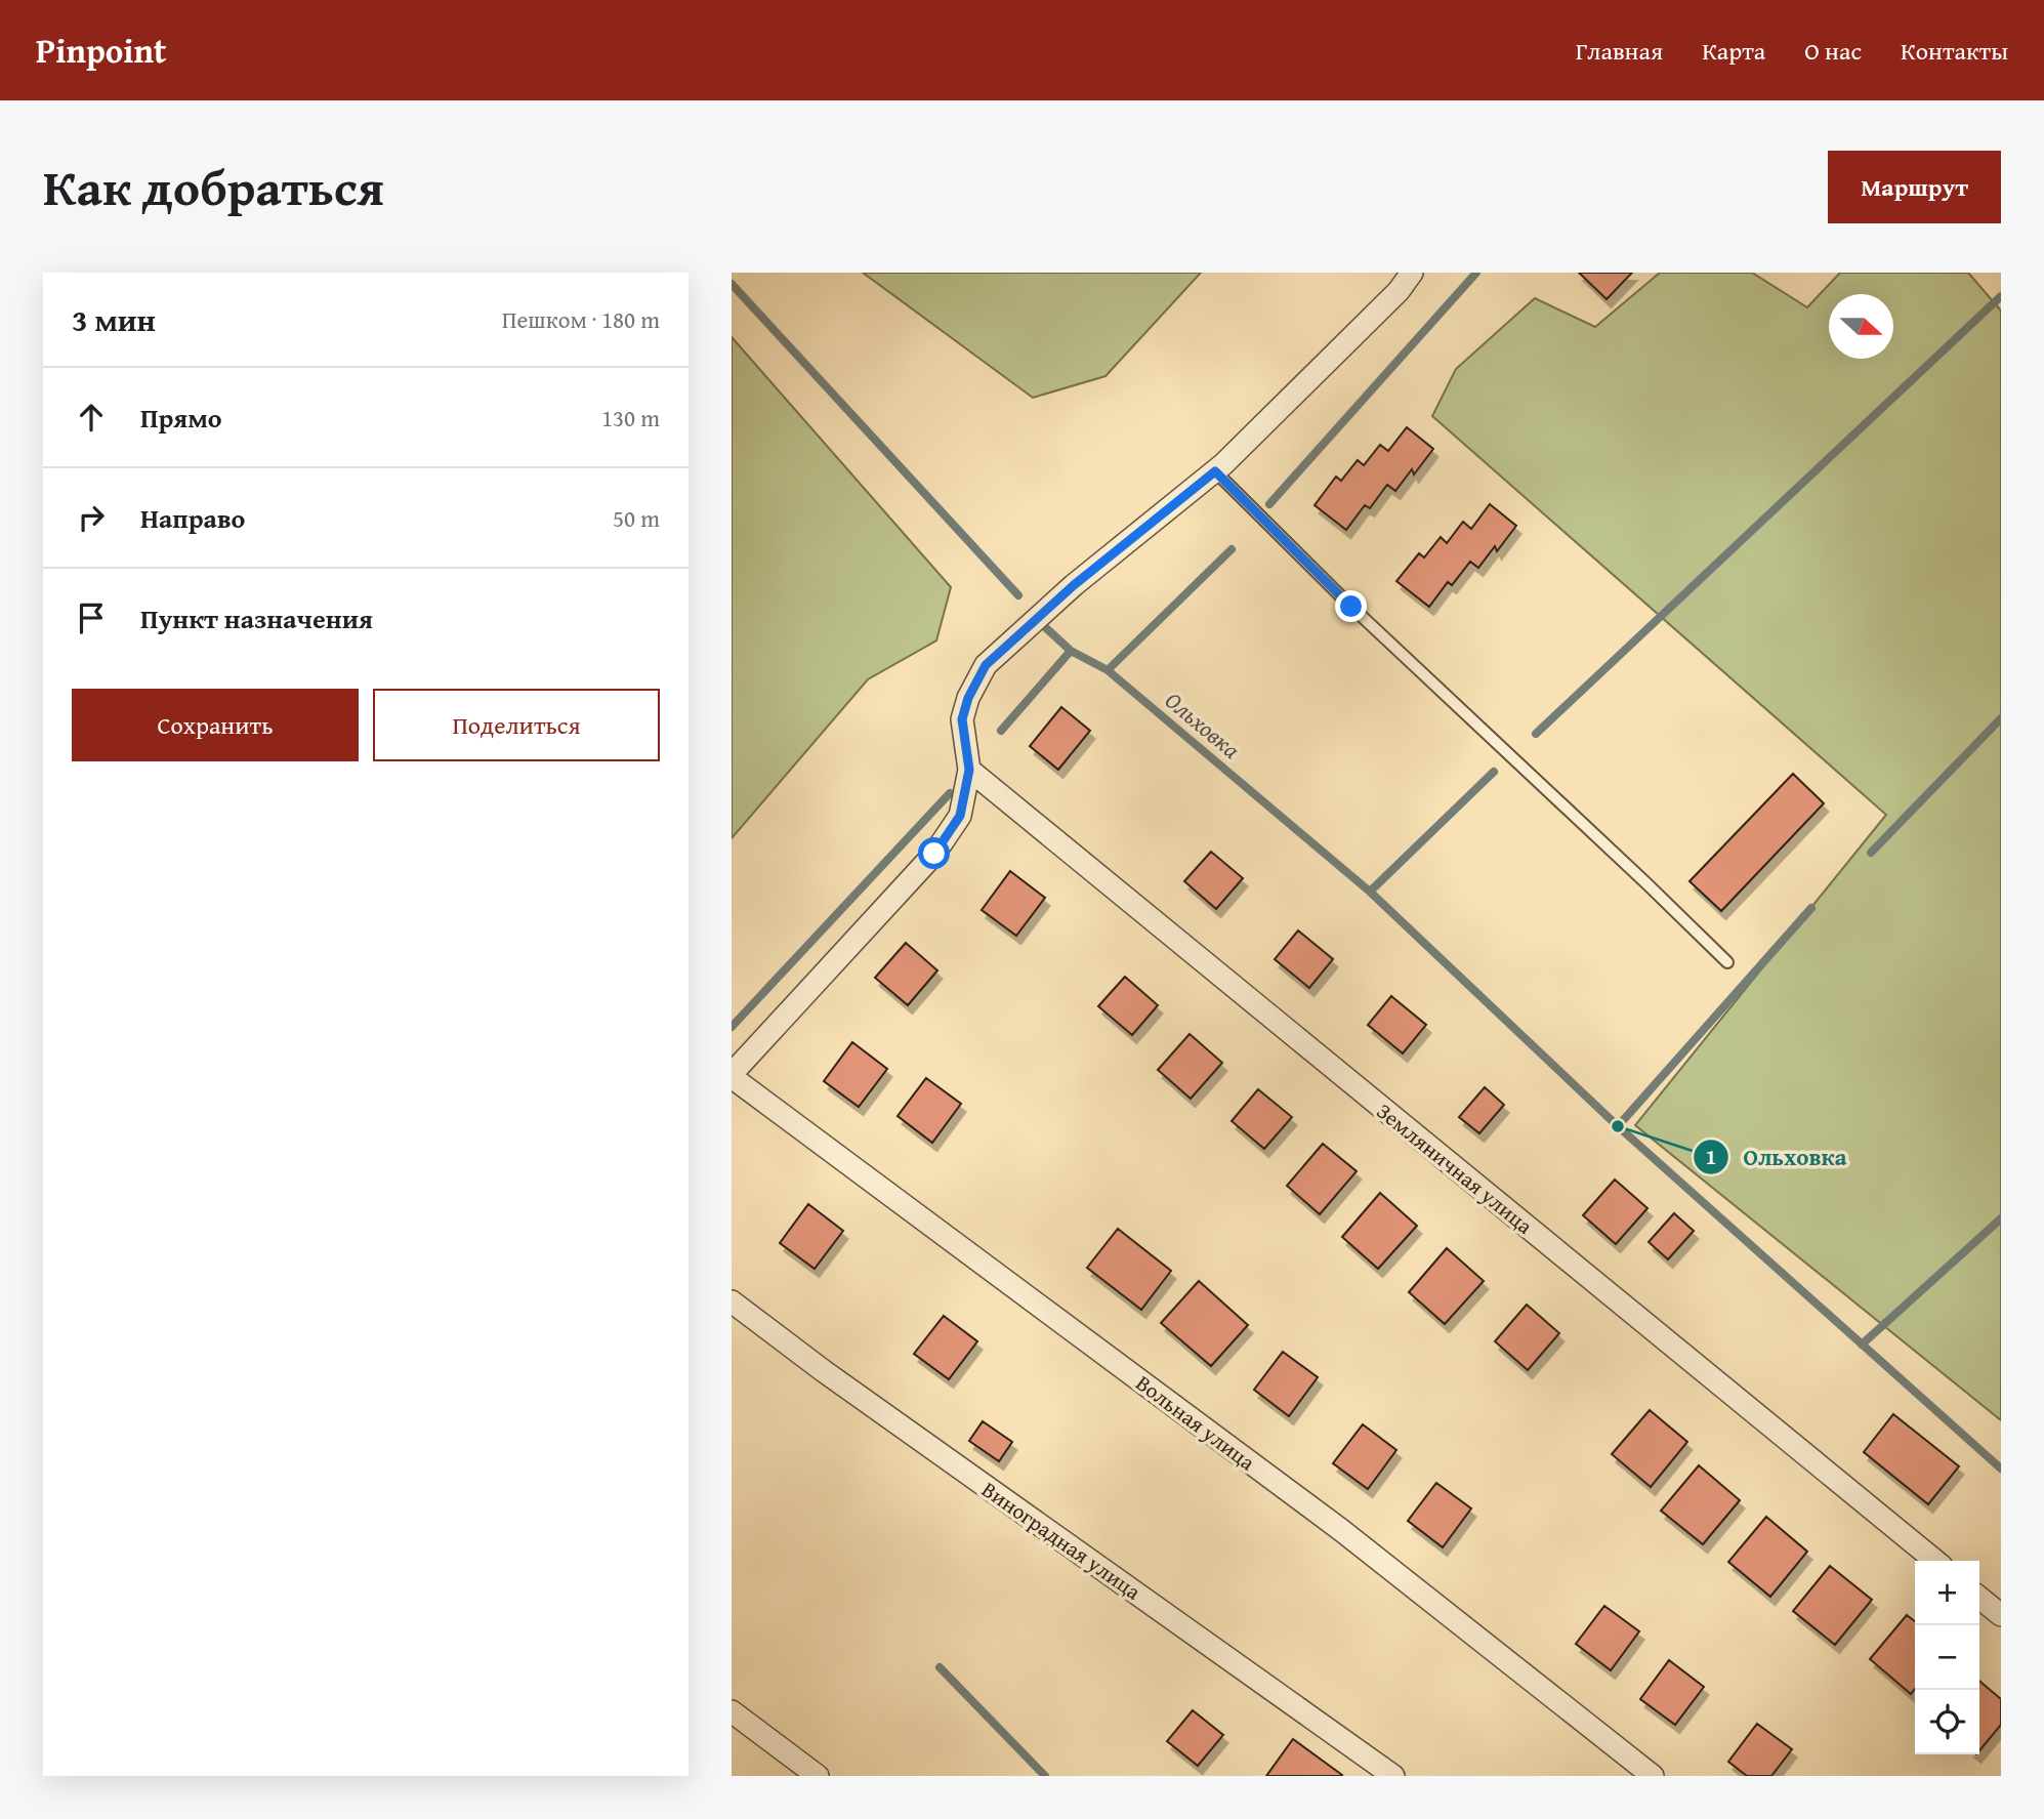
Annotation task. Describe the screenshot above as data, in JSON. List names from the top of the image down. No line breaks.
{"streets":{"street":["Земляничная улица","Вольная улица","Виноградная улица"]},"water":["Ольховка"],"places":["Ольховка"],"north":"right","page":{"header":"Pinpoint","nav":["Главная","Карта","О нас","Контакты"],"title":"Как добраться","buttons":["Маршрут",["Сохранить","Поделиться"]],"heading":["3 мин","Пешком · 180 m"],"list":[["Прямо","130 m"],["Направо","50 m"],"Пункт назначения"],"map_buttons":["+","−"]}}
